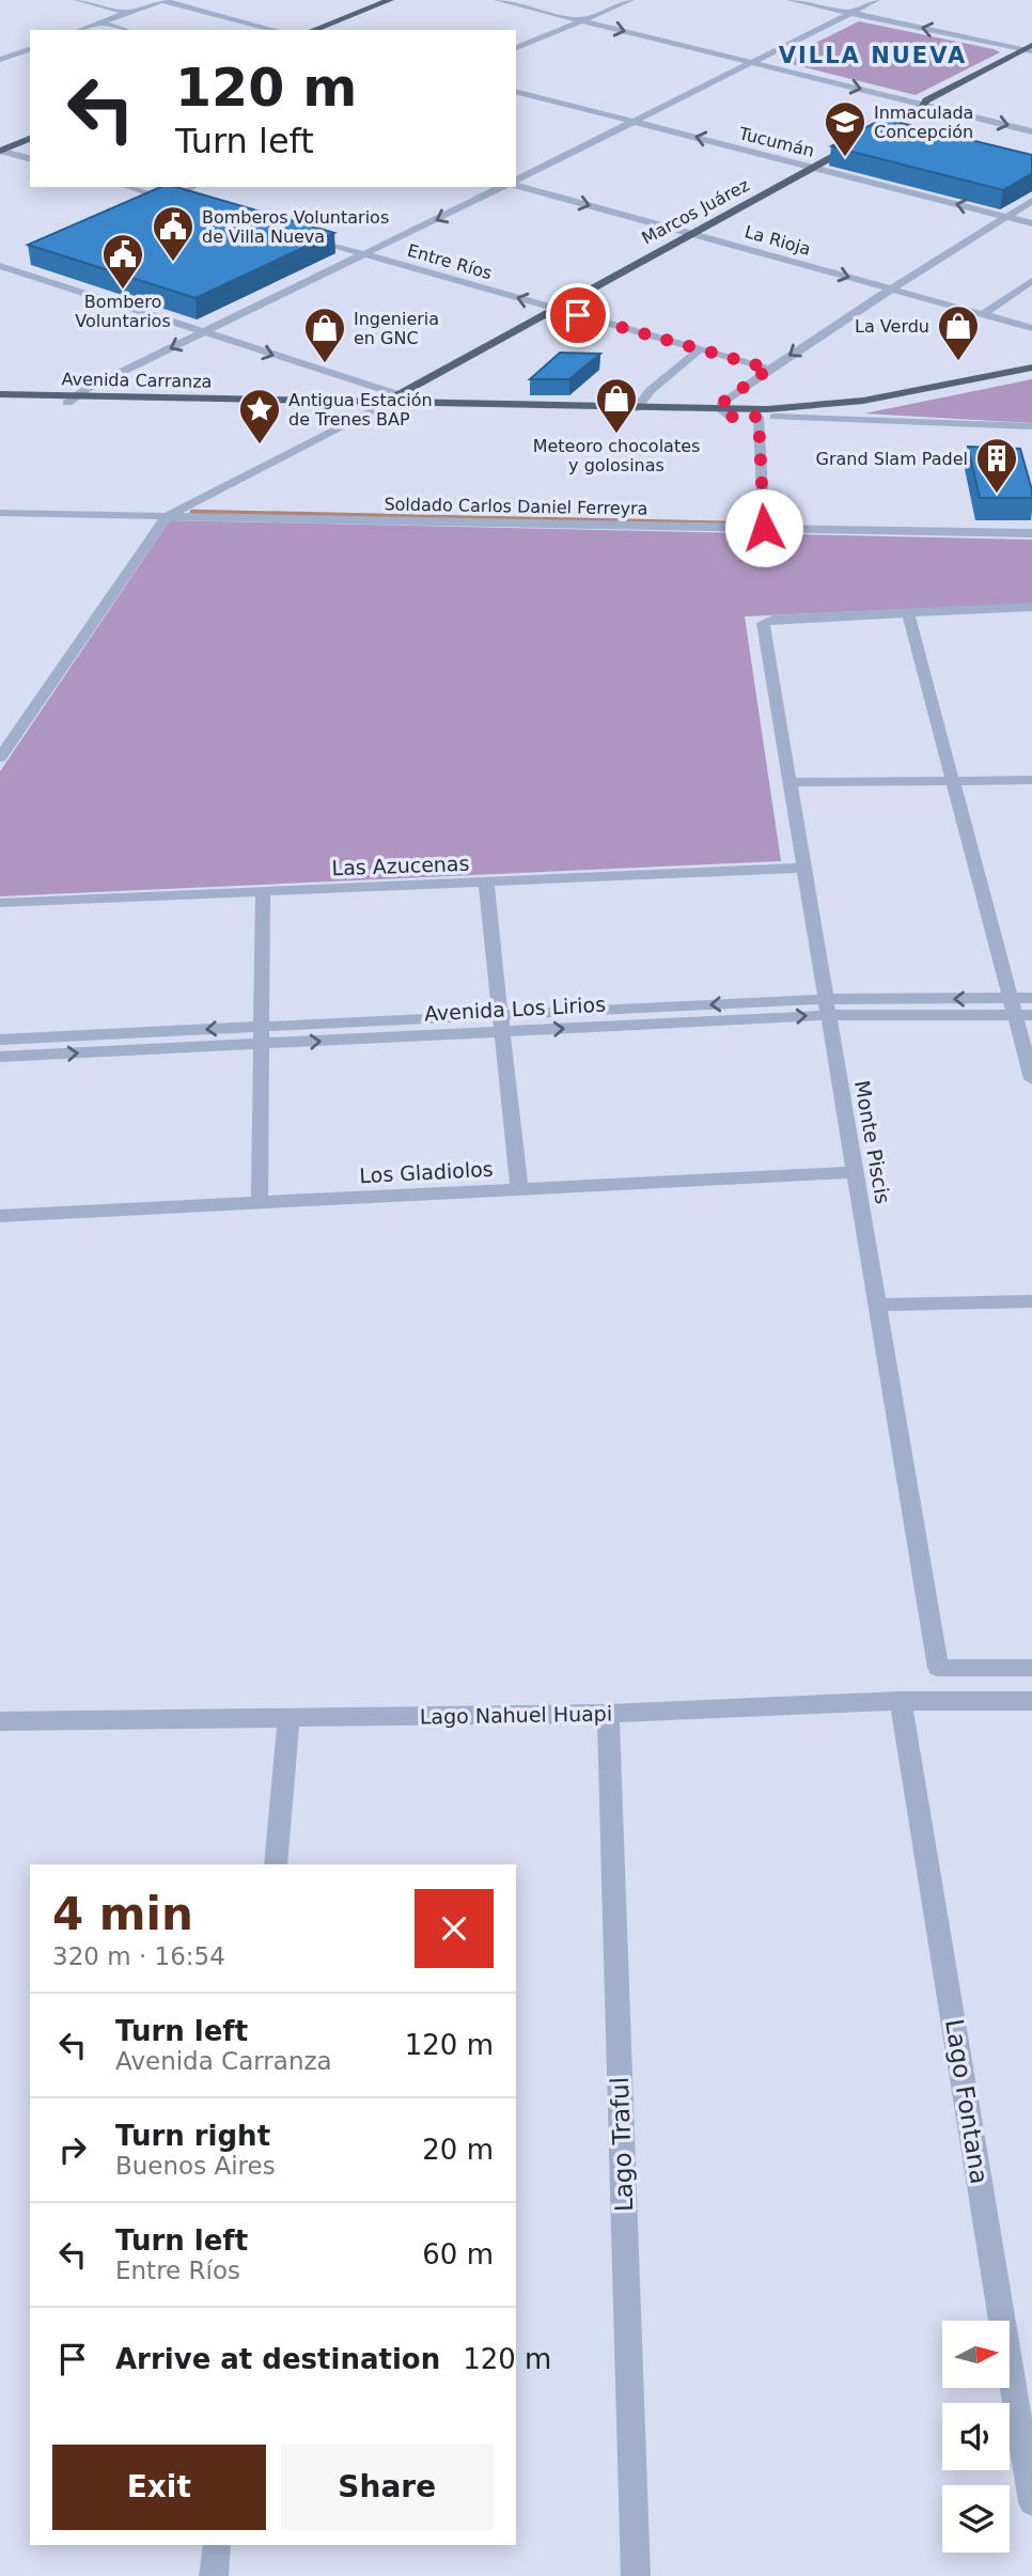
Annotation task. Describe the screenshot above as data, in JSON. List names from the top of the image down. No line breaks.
{"streets":{"main road":["Marcos Juárez","Avenida Carranza"],"street":["Tucumán","La Rioja","Entre Ríos","Soldado Carlos Daniel Ferreyra","Las Azucenas","Avenida Los Lirios","Monte Piscis","Los Gladiolos","Lago Nahuel Huapi","Lago Fontana","Lago Traful"]},"crossings":[["Tucumán","Marcos Juárez"],["Marcos Juárez","La Rioja"],["Marcos Juárez","Entre Ríos"],["Marcos Juárez","Avenida Carranza"],["Las Azucenas","Monte Piscis"],["Avenida Los Lirios","Monte Piscis"],["Monte Piscis","Los Gladiolos"],["Lago Nahuel Huapi","Lago Fontana"],["Lago Nahuel Huapi","Lago Traful"]],"one_way":["La Rioja"],"districts":["VILLA NUEVA"],"places":{"school or university":["Inmaculada Concepción"],"public building":["Bomberos Voluntarios de Villa Nueva","Bombero Voluntarios"],"shop":["La Verdu","Ingenieria en GNC","Meteoro chocolates y golosinas"],"place":["Antigua Estación de Trenes BAP"],"building":["Grand Slam Padel"]},"north":"right","page":{"turn":["120 m","Turn left"],"heading":["4 min","320 m · 16:54"],"list":[{"name":"Turn left","note":"Avenida Carranza","value":"120 m"},{"name":"Turn right","note":"Buenos Aires","value":"20 m"},{"name":"Turn left","note":"Entre Ríos","value":"60 m"},{"name":"Arrive at destination","value":"120 m"}],"buttons":["Exit","Share"]}}
